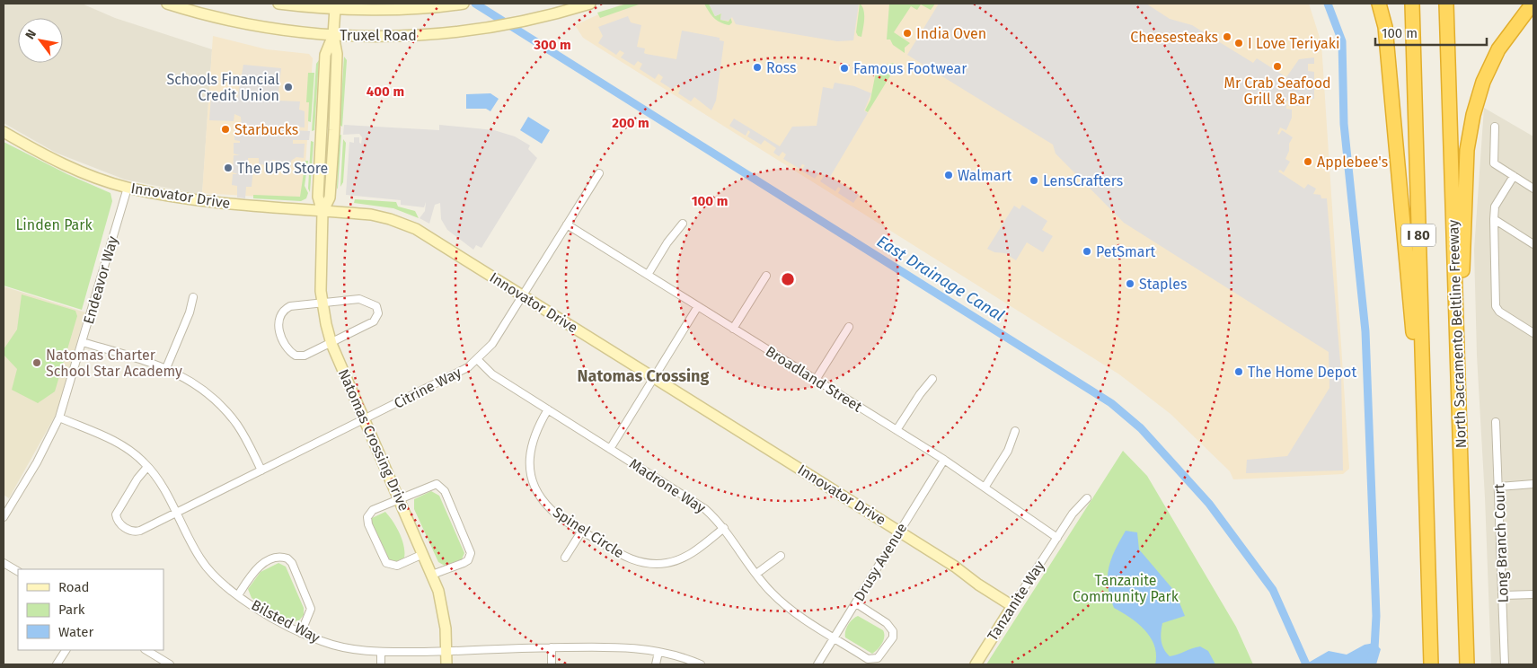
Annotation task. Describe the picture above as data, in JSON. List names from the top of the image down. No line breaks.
{"streets":{"highway":["I 80","North Sacramento Beltline Freeway"],"street":["Truxel Road","Innovator Drive","Endeavor Way","Broadland Street","Citrine Way","Natomas Crossing Drive","Madrone Way","Spinel Circle","Long Branch Court","Drusy Avenue","Tanzanite Way","Bilsted Way"]},"crossings":[["Truxel Road","Natomas Crossing Drive"],["Innovator Drive","Endeavor Way"],["Innovator Drive","Citrine Way"],["Innovator Drive","Natomas Crossing Drive"],["Innovator Drive","Drusy Avenue"],["Innovator Drive","Tanzanite Way"],["Endeavor Way","Bilsted Way"],["Broadland Street","Citrine Way"],["Broadland Street","Drusy Avenue"],["Broadland Street","Tanzanite Way"],["Citrine Way","Natomas Crossing Drive"],["Citrine Way","Madrone Way"],["Citrine Way","Bilsted Way"],["Natomas Crossing Drive","Bilsted Way"],["Madrone Way","Spinel Circle"],["Madrone Way","Drusy Avenue"]],"districts":["Natomas Crossing"],"water":["East Drainage Canal"],"parks":["Linden Park","Tanzanite Community Park"],"places":["India Oven","Cheesesteaks","I Love Teriyaki","Mr Crab Seafood Grill & Bar","Ross","Famous Footwear","Schools Financial Credit Union","Starbucks","Applebee's","The UPS Store","Walmart","LensCrafters","PetSmart","Staples","Natomas Charter School Star Academy","The Home Depot"],"legend":["Road","Park","Water"],"scale_bar":"100 m","north":"top left","rings":["300 m","400 m","200 m","100 m"]}
